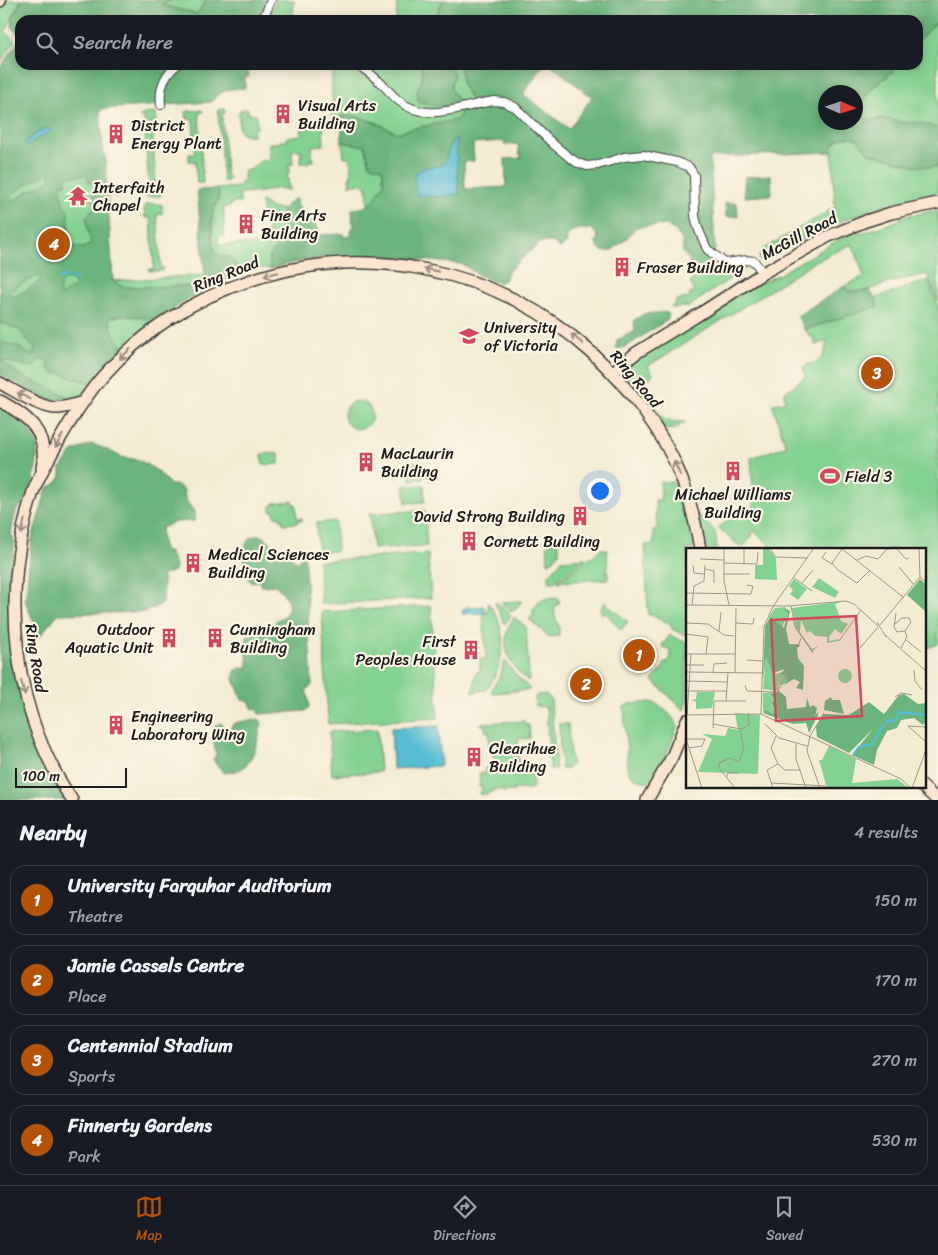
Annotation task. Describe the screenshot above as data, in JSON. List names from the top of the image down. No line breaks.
{"streets":{"street":["McGill Road","Ring Road"]},"crossings":[["McGill Road","Ring Road"]],"places":{"building":["Visual Arts Building","District Energy Plant","Fine Arts Building","Fraser Building","MacLaurin Building","Michael Williams Building","David Strong Building","Cornett Building","Medical Sciences Building","Outdoor Aquatic Unit","Cunningham Building","First Peoples House","Engineering Laboratory Wing","Clearihue Building"],"temple":["Interfaith Chapel"],"school or university":["University of Victoria"],"sports":["Field 3"]},"scale_bar":"100 m","north":"right","page":{"search":"Search here","pins":["4","3","1","2"],"scale":"100 m","heading":["Nearby","4 results"],"list":[{"mark":"1","name":"University Farquhar Auditorium","note":"Theatre","value":"150 m"},{"mark":"2","name":"Jamie Cassels Centre","note":"Place","value":"170 m"},{"mark":"3","name":"Centennial Stadium","note":"Sports","value":"270 m"},{"mark":"4","name":"Finnerty Gardens","note":"Park","value":"530 m"}],"nav":["Map","Directions","Saved"]}}
